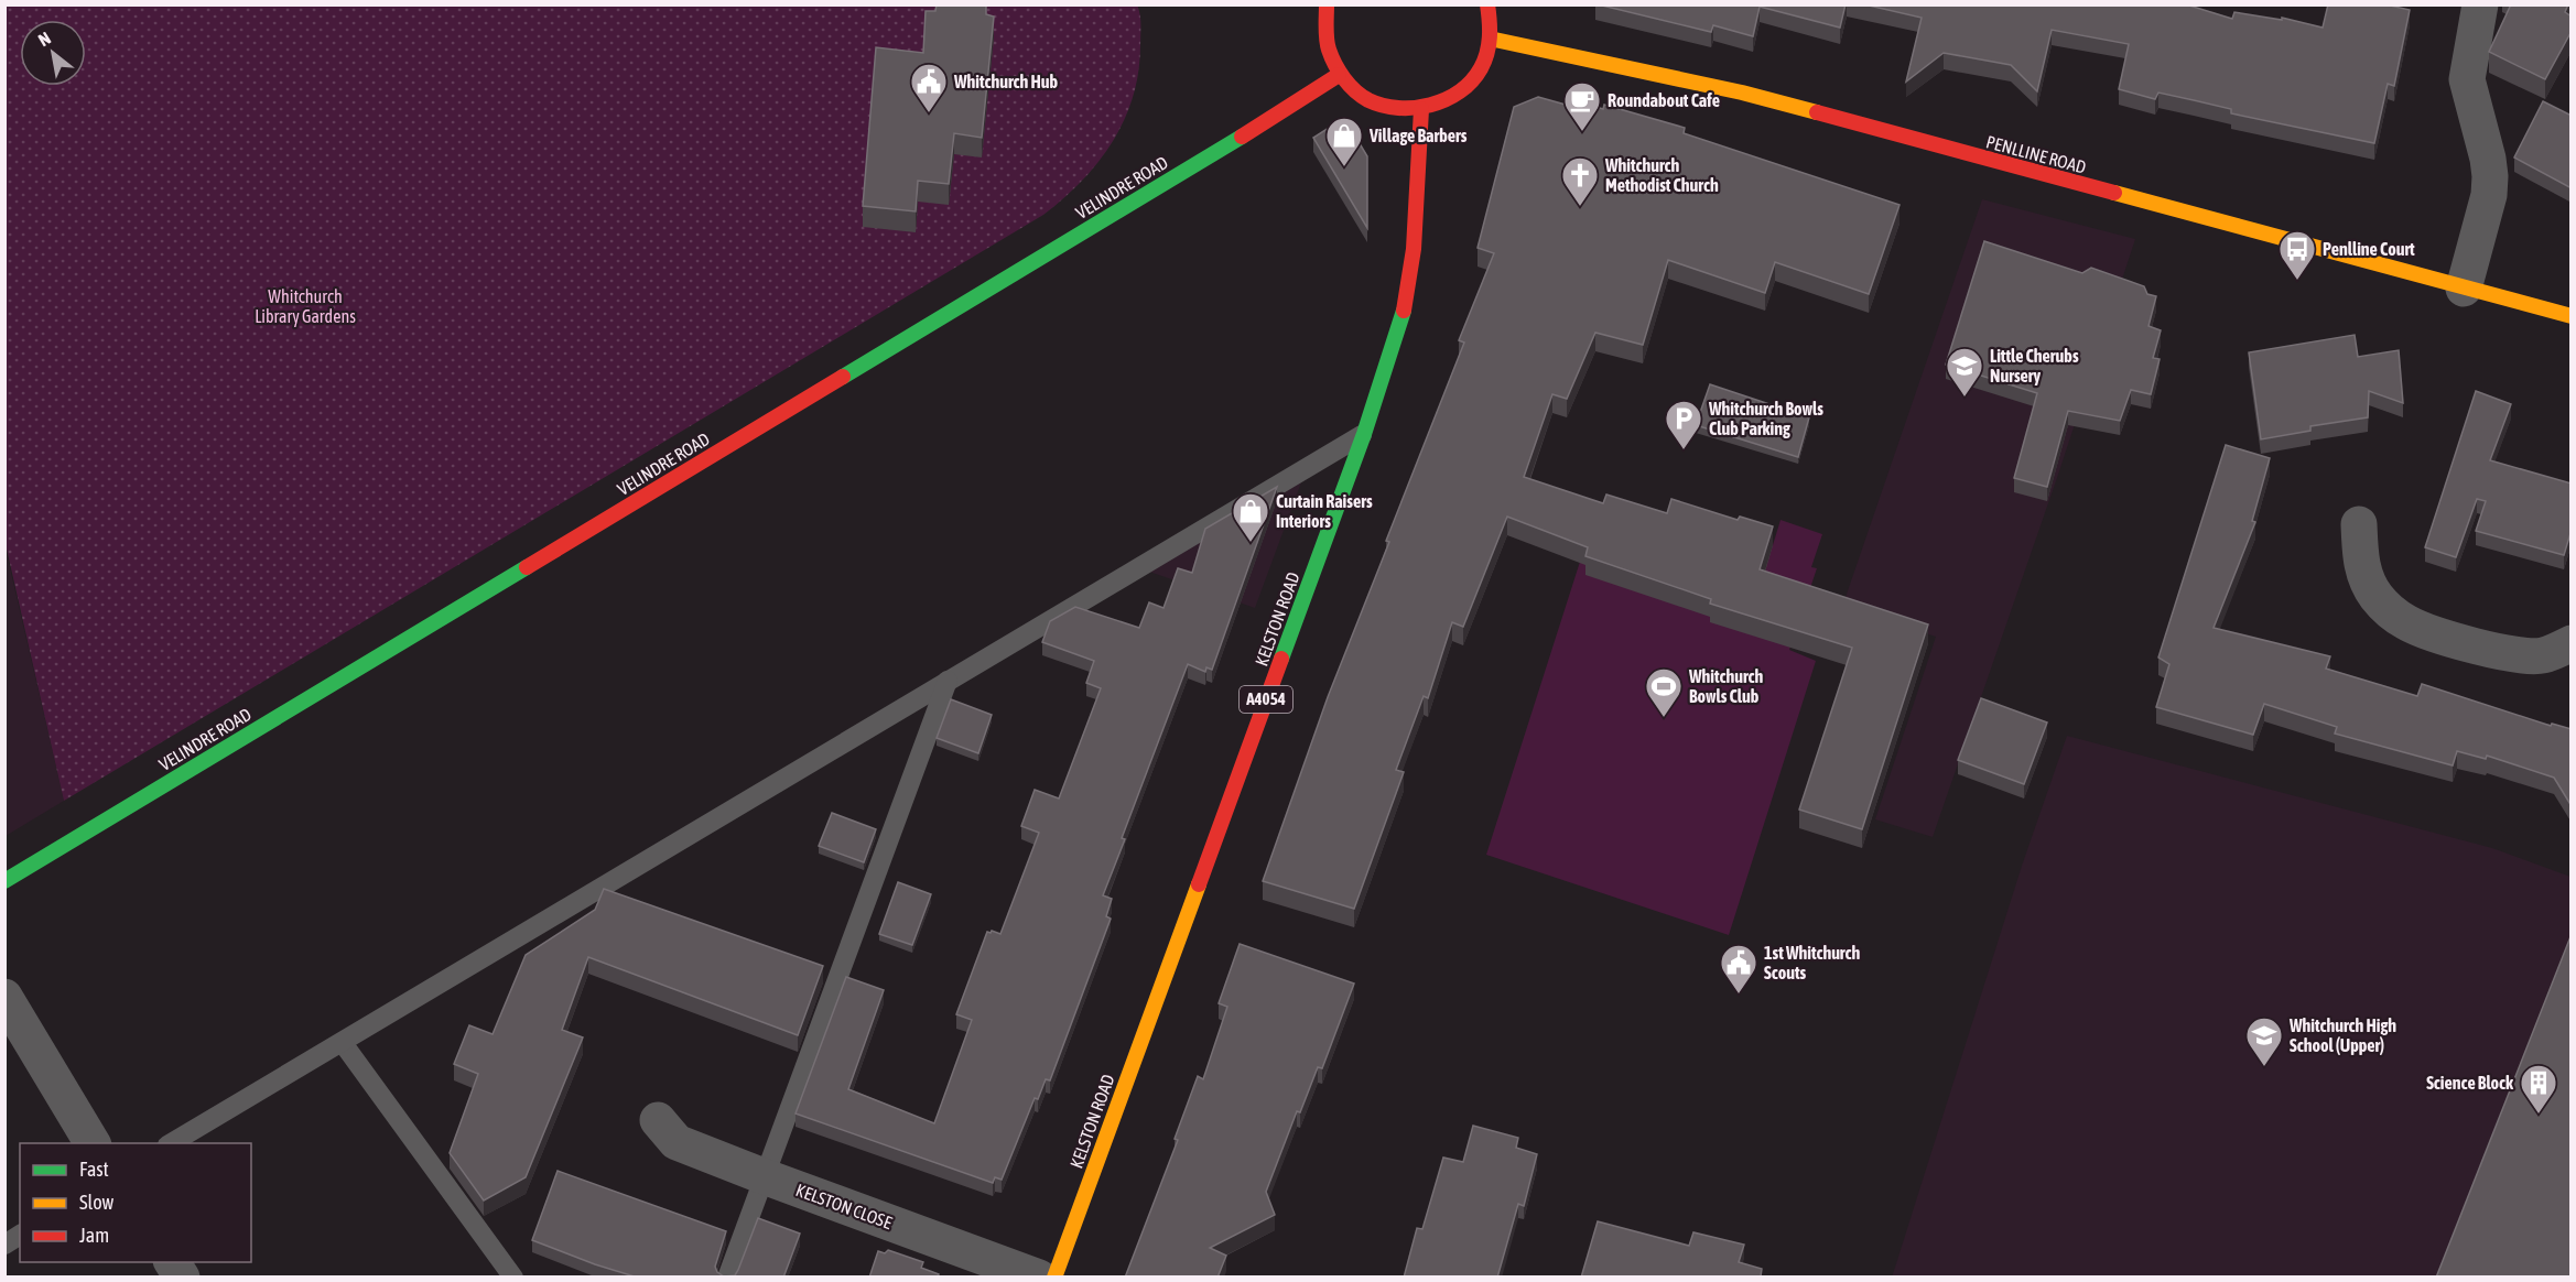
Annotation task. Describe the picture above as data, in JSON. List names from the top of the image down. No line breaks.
{"streets":{"street":["PENLLINE ROAD","VELINDRE ROAD","KELSTON ROAD","A4054","KELSTON CLOSE"]},"parks":["Whitchurch Library Gardens"],"places":{"public building":["Whitchurch Hub","1st Whitchurch Scouts"],"cafe":["Roundabout Cafe"],"shop":["Village Barbers","Curtain Raisers Interiors"],"church":["Whitchurch Methodist Church"],"bus stop":["Penlline Court"],"school or university":["Little Cherubs Nursery","Whitchurch High School (Upper)"],"parking":["Whitchurch Bowls Club Parking"],"sports":["Whitchurch Bowls Club"],"building":["Science Block"]},"legend":["Fast","Slow","Jam"],"north":"top left"}
